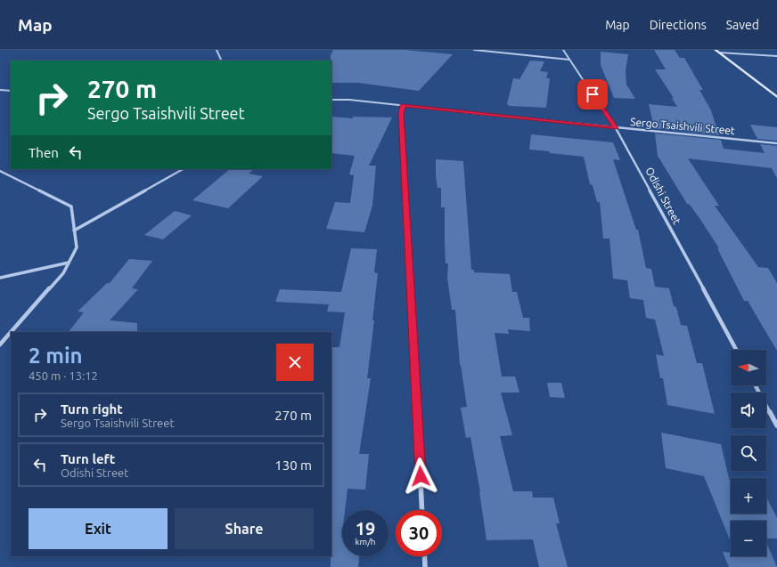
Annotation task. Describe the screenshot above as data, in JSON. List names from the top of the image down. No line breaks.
{"streets":{"street":["Sergo Tsaishvili Street","Odishi Street"]},"crossings":[["Sergo Tsaishvili Street","Odishi Street"]],"north":"left","page":{"header":"Map","nav":["Map","Directions","Saved"],"turn":["270 m","Sergo Tsaishvili Street"],"then":"Then","heading":["2 min","450 m · 13:12"],"map_buttons":["+","−"],"list":[{"name":"Turn right","note":"Sergo Tsaishvili Street","value":"270 m"},{"name":"Turn left","note":"Odishi Street","value":"130 m"}],"buttons":["Exit","Share"],"speed":"19 km/h","limit":"30"}}
